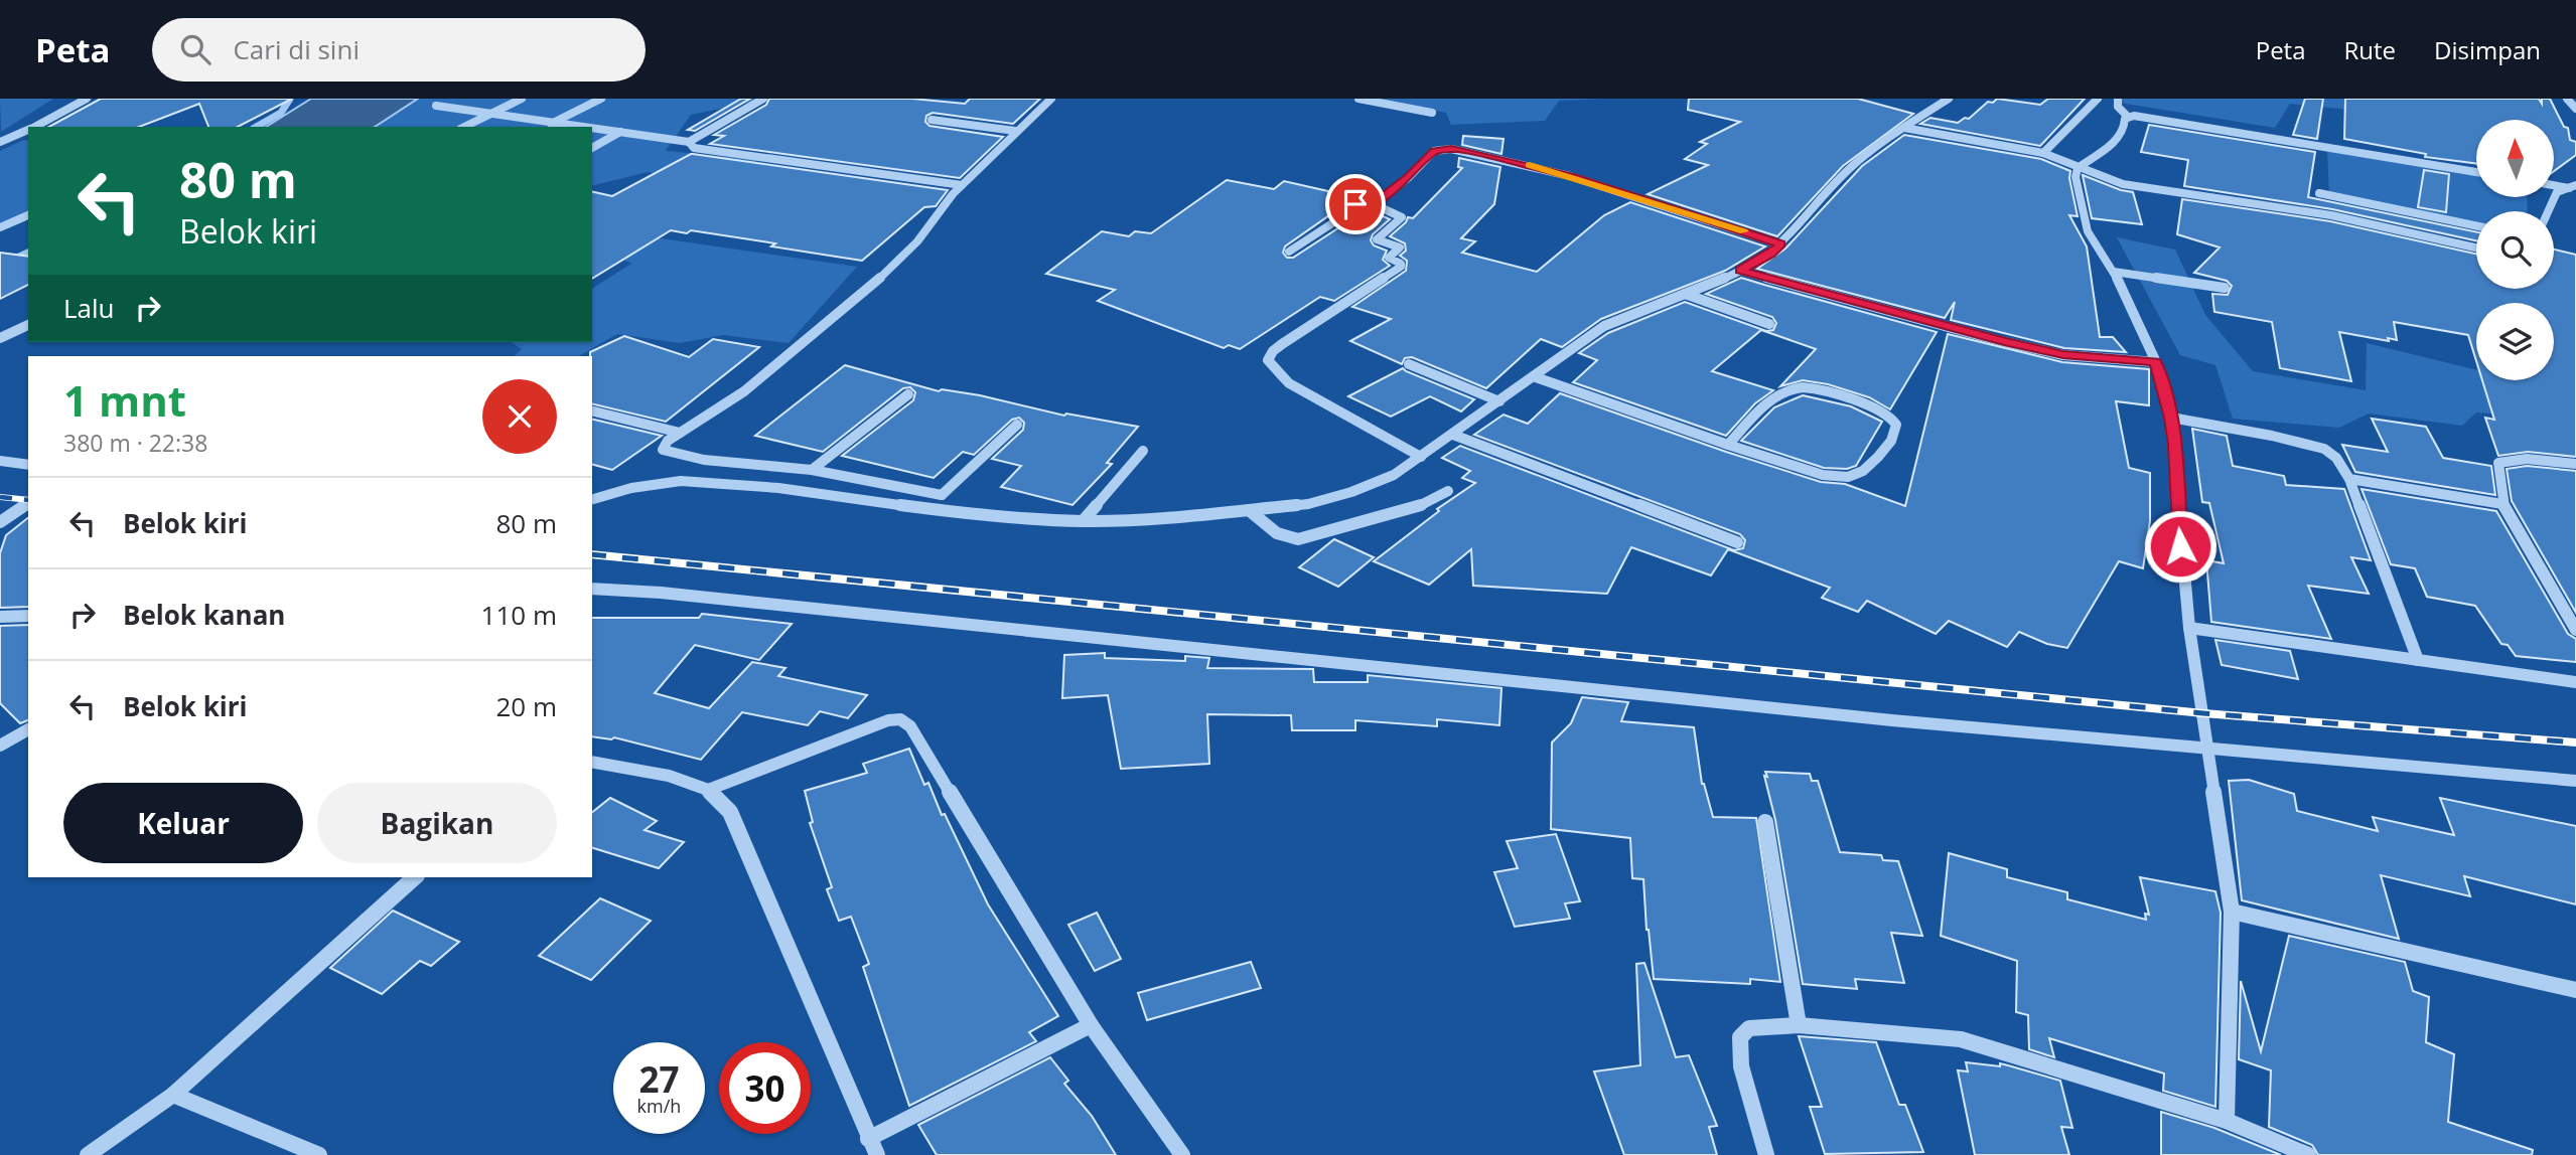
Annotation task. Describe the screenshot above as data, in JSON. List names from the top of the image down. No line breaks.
{"north":"top","page":{"header":"Peta","search":"Cari di sini","nav":["Peta","Rute","Disimpan"],"turn":["80 m","Belok kiri"],"then":"Lalu","heading":["1 mnt","380 m · 22:38"],"list":[{"name":"Belok kiri","value":"80 m"},{"name":"Belok kanan","value":"110 m"},{"name":"Belok kiri","value":"20 m"}],"buttons":["Keluar","Bagikan"],"speed":"27 km/h","limit":"30"}}
